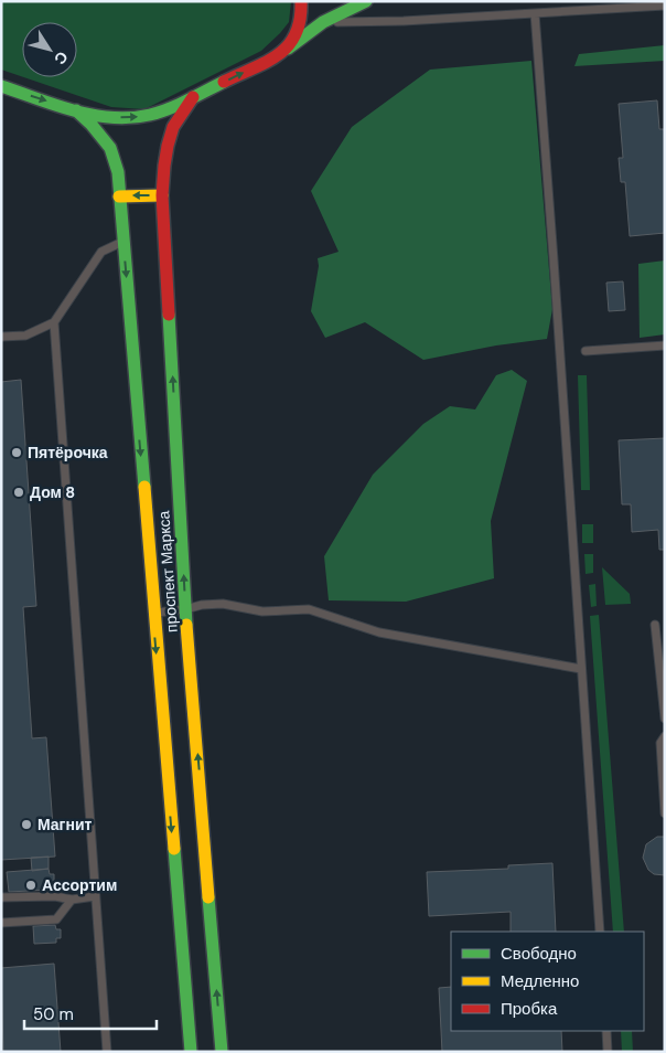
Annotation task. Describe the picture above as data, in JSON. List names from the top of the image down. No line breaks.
{"streets":{"main road":["проспект Маркса"]},"places":["Пятёрочка","Дом 8","Магнит","Ассортим"],"legend":["Свободно","Медленно","Пробка"],"scale_bar":"50 m","north":"bottom right"}
